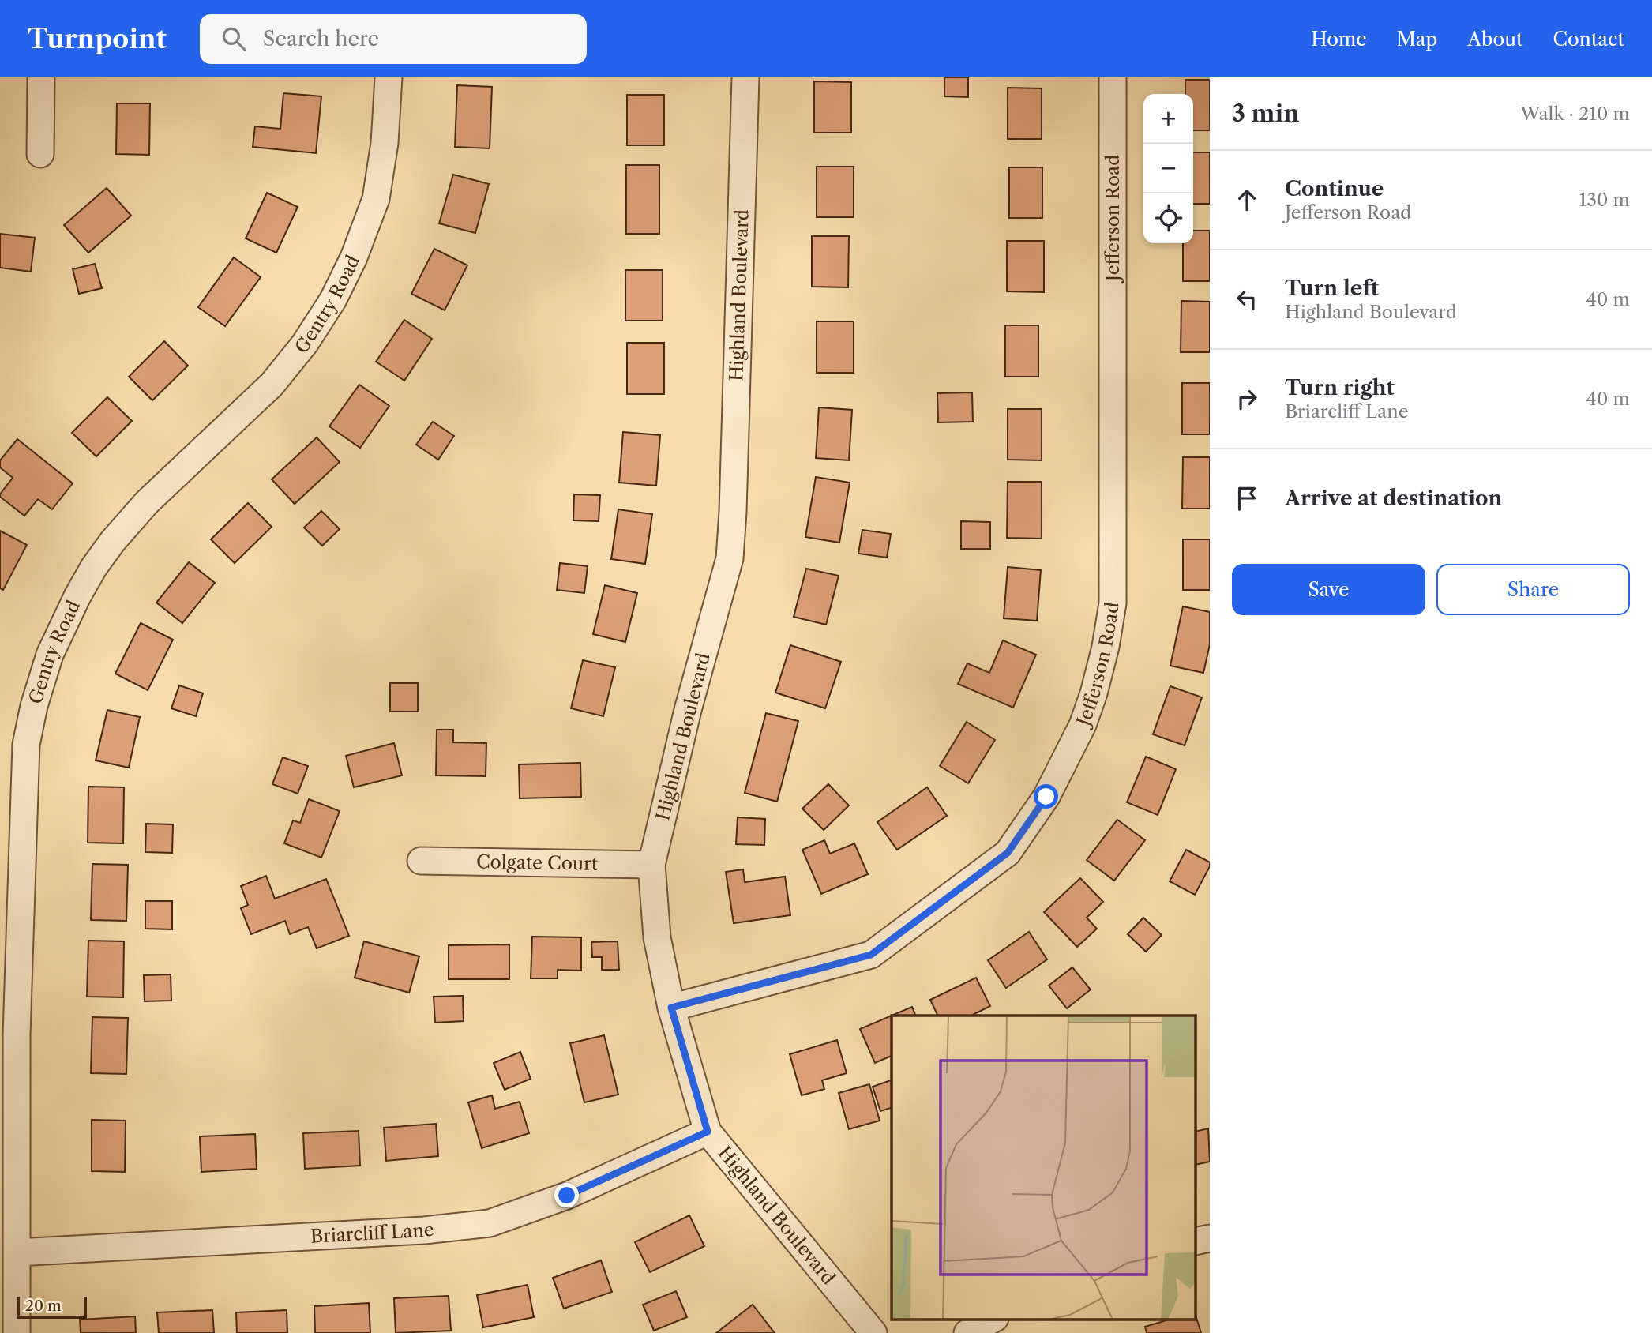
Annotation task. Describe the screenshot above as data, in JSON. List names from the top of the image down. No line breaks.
{"streets":{"street":["Jefferson Road","Highland Boulevard","Gentry Road","Colgate Court","Briarcliff Lane"]},"crossings":[["Jefferson Road","Highland Boulevard"],["Highland Boulevard","Colgate Court"],["Highland Boulevard","Briarcliff Lane"],["Gentry Road","Briarcliff Lane"]],"scale_bar":"20 m","page":{"header":"Turnpoint","search":"Search here","nav":["Home","Map","About","Contact"],"heading":["3 min","Walk · 210 m"],"map_buttons":["+","−"],"list":[["Continue","Jefferson Road","130 m"],["Turn left","Highland Boulevard","40 m"],["Turn right","Briarcliff Lane","40 m"],"Arrive at destination"],"buttons":["Save","Share"],"scale":"20 m"}}
